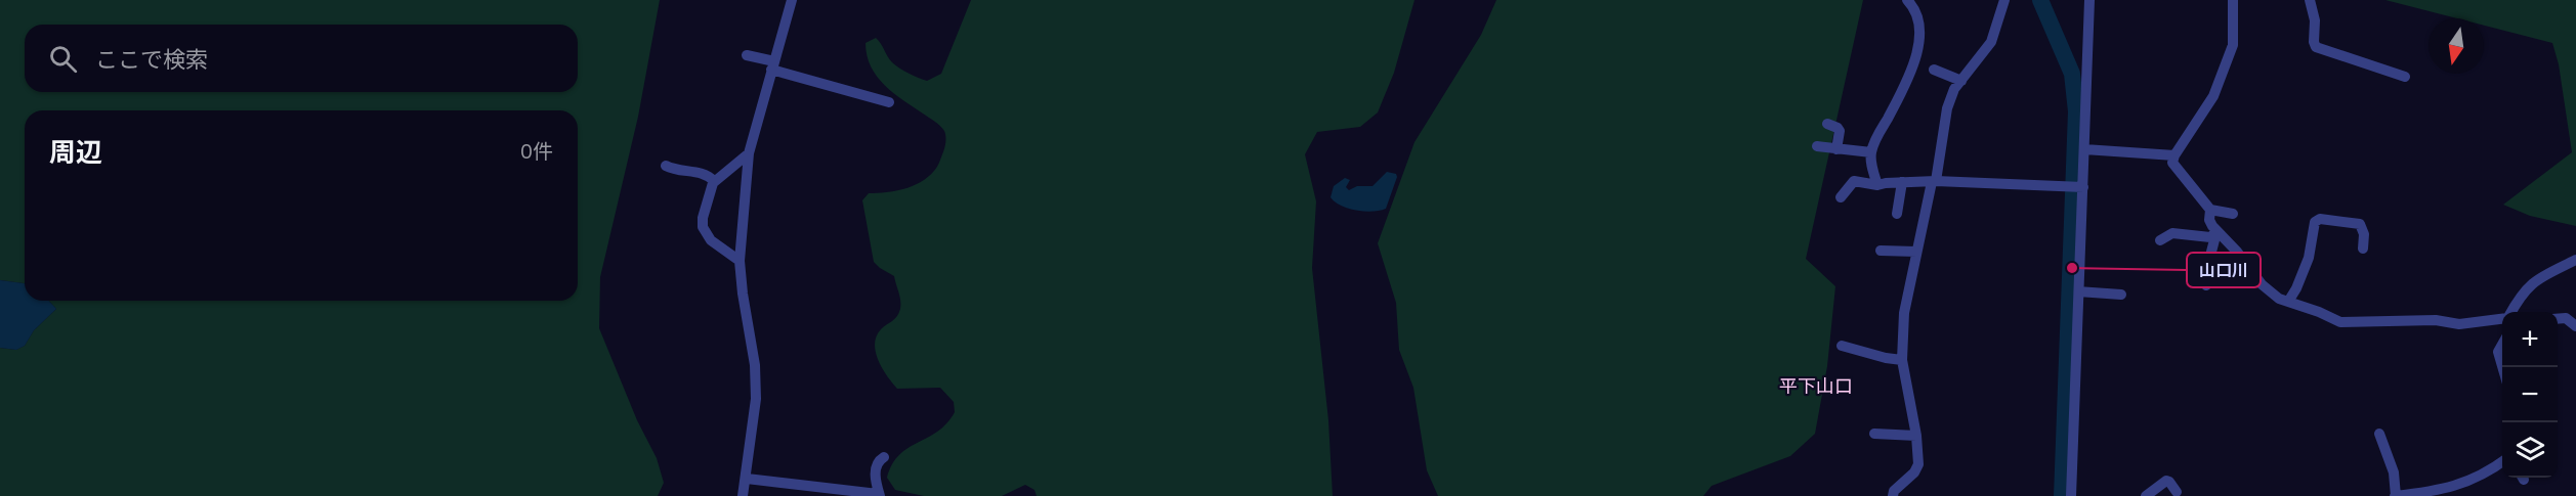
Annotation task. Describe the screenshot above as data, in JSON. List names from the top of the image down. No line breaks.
{"districts":["平下山口"],"places":["山口川"],"north":"bottom","page":{"search":"ここで検索","heading":["周辺","0件"],"map_buttons":["+","−"]}}
